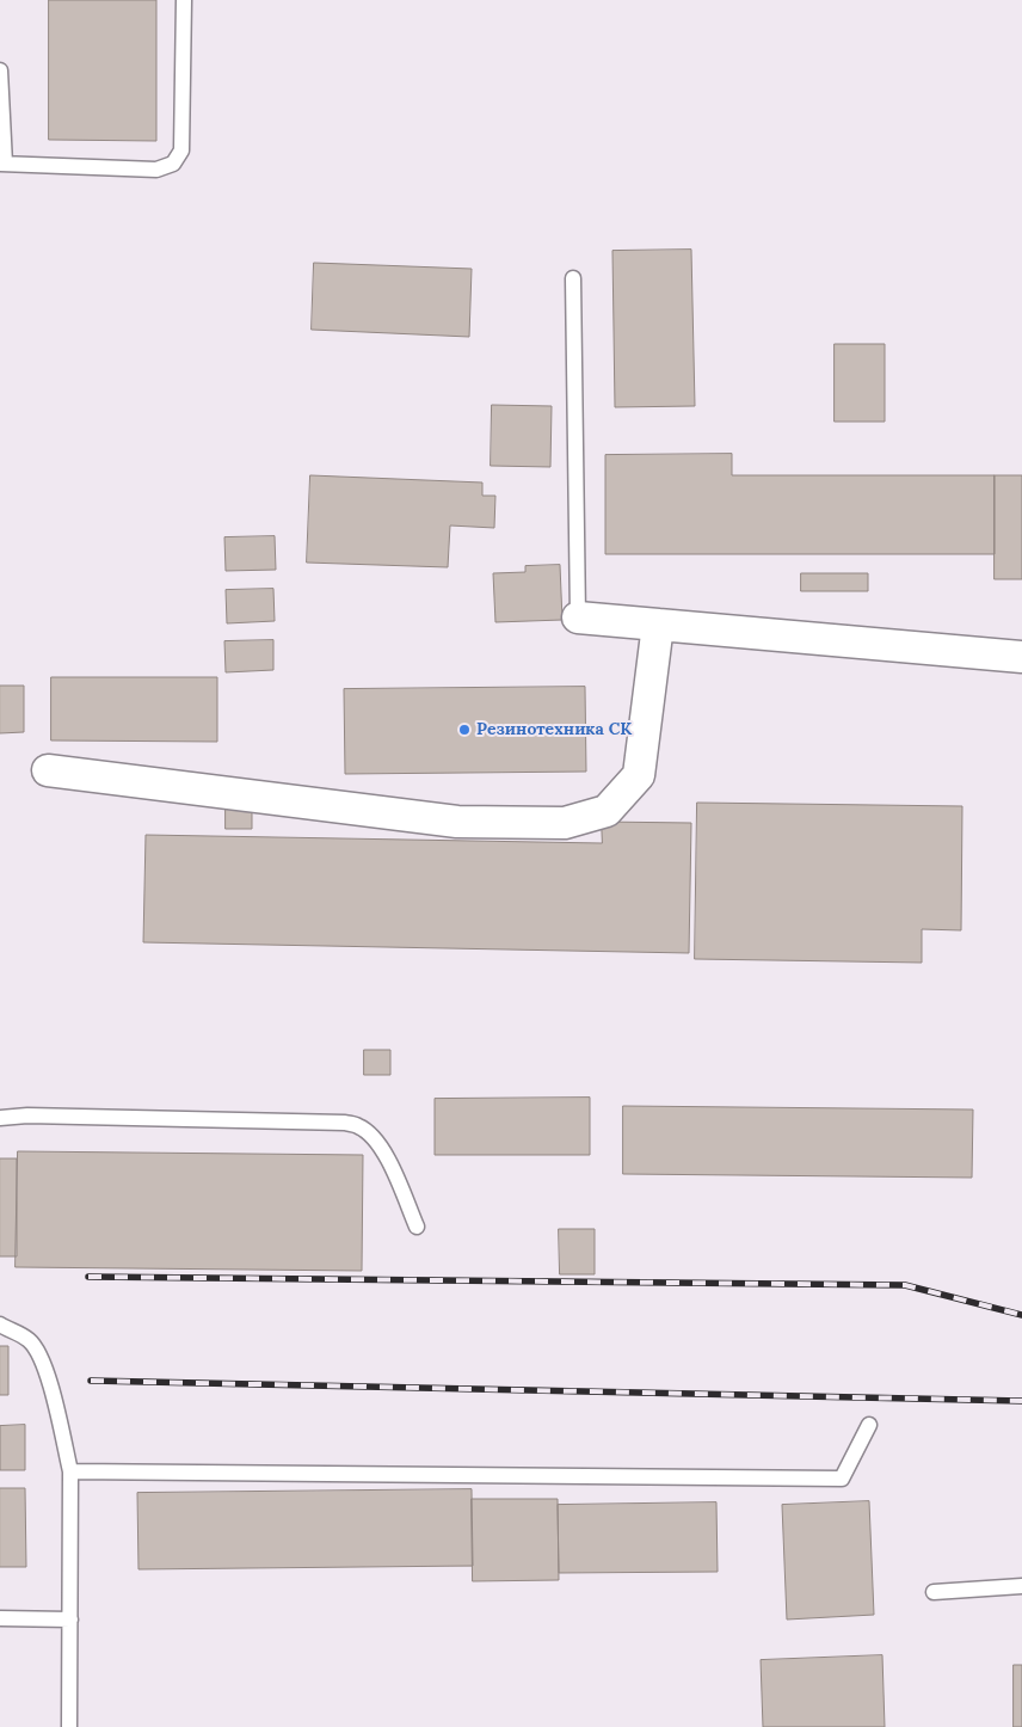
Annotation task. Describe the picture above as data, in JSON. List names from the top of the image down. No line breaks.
{"places":["Резинотехника СК"]}
